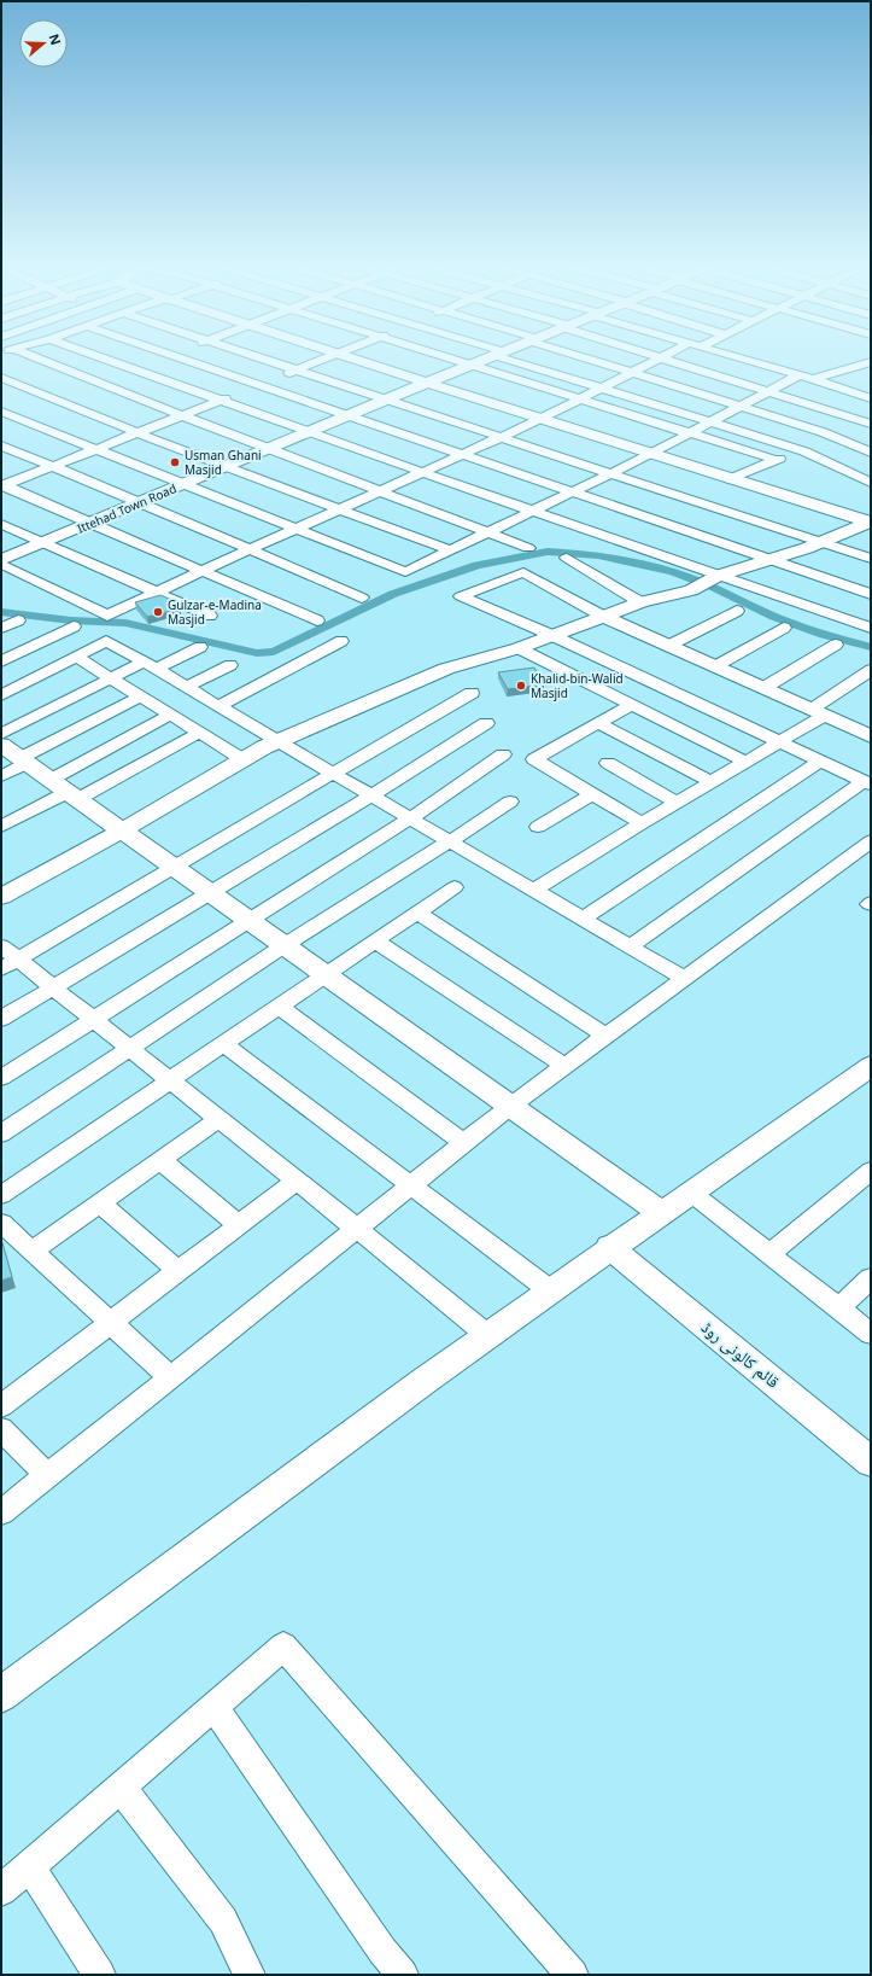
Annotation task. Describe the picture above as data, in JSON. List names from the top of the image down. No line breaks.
{"streets":{"street":["Ittehad Town Road","قائم کالونی روڈ"]},"places":["Usman Ghani Masjid","Gulzar-e-Madina Masjid","Khalid-bin-Walid Masjid"],"north":"right"}
